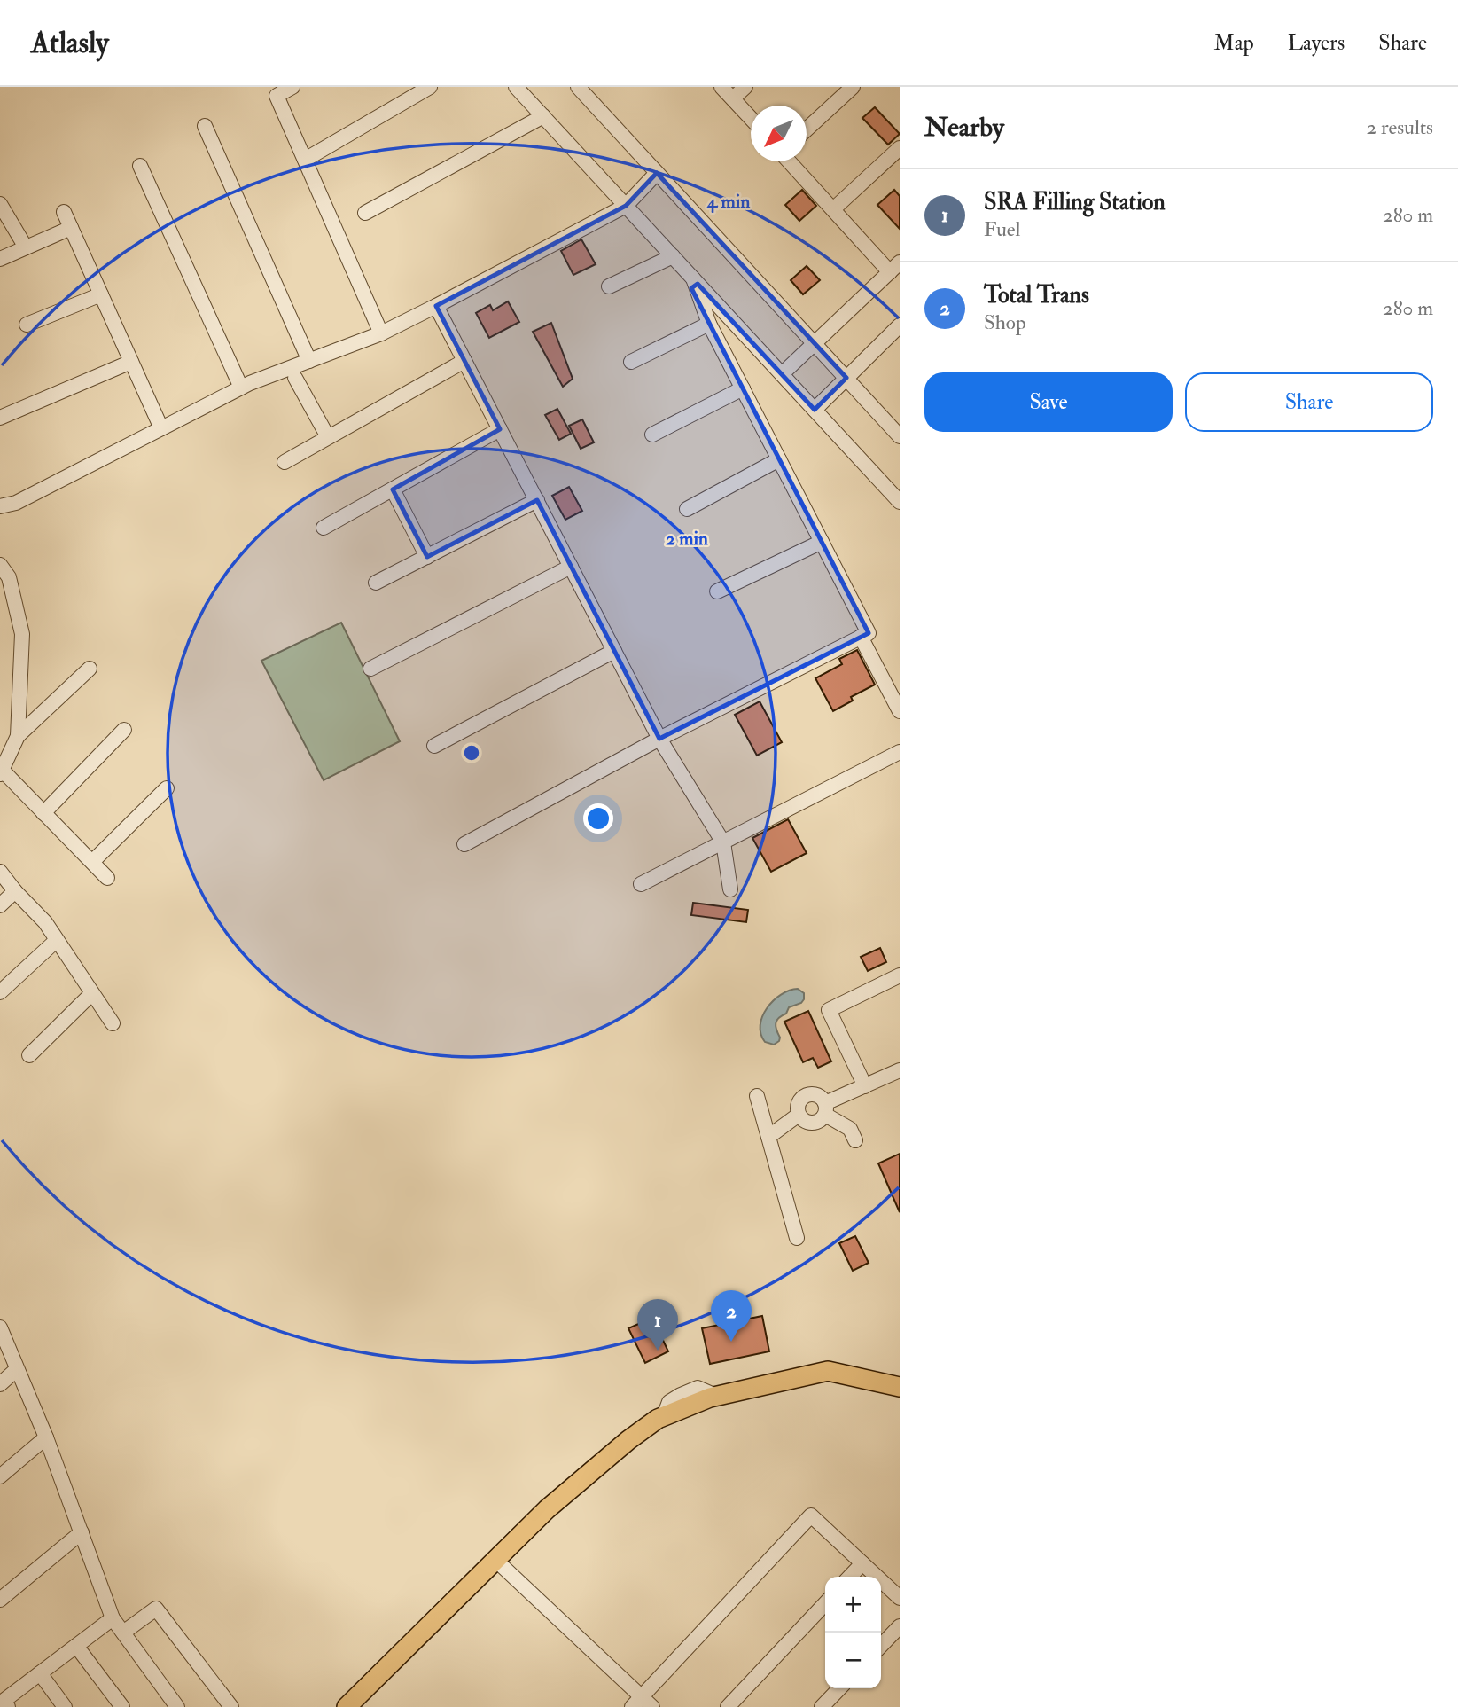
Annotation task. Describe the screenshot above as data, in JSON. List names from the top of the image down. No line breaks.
{"north":"bottom left","page":{"header":"Atlasly","nav":["Map","Layers","Share"],"heading":["Nearby","2 results"],"list":[{"mark":"1","name":"SRA Filling Station","note":"Fuel","value":"280 m"},{"mark":"2","name":"Total Trans","note":"Shop","value":"280 m"}],"buttons":["Save","Share"],"pins":["2","1"],"map_buttons":["+","−"]},"rings":["4 min","2 min"]}
